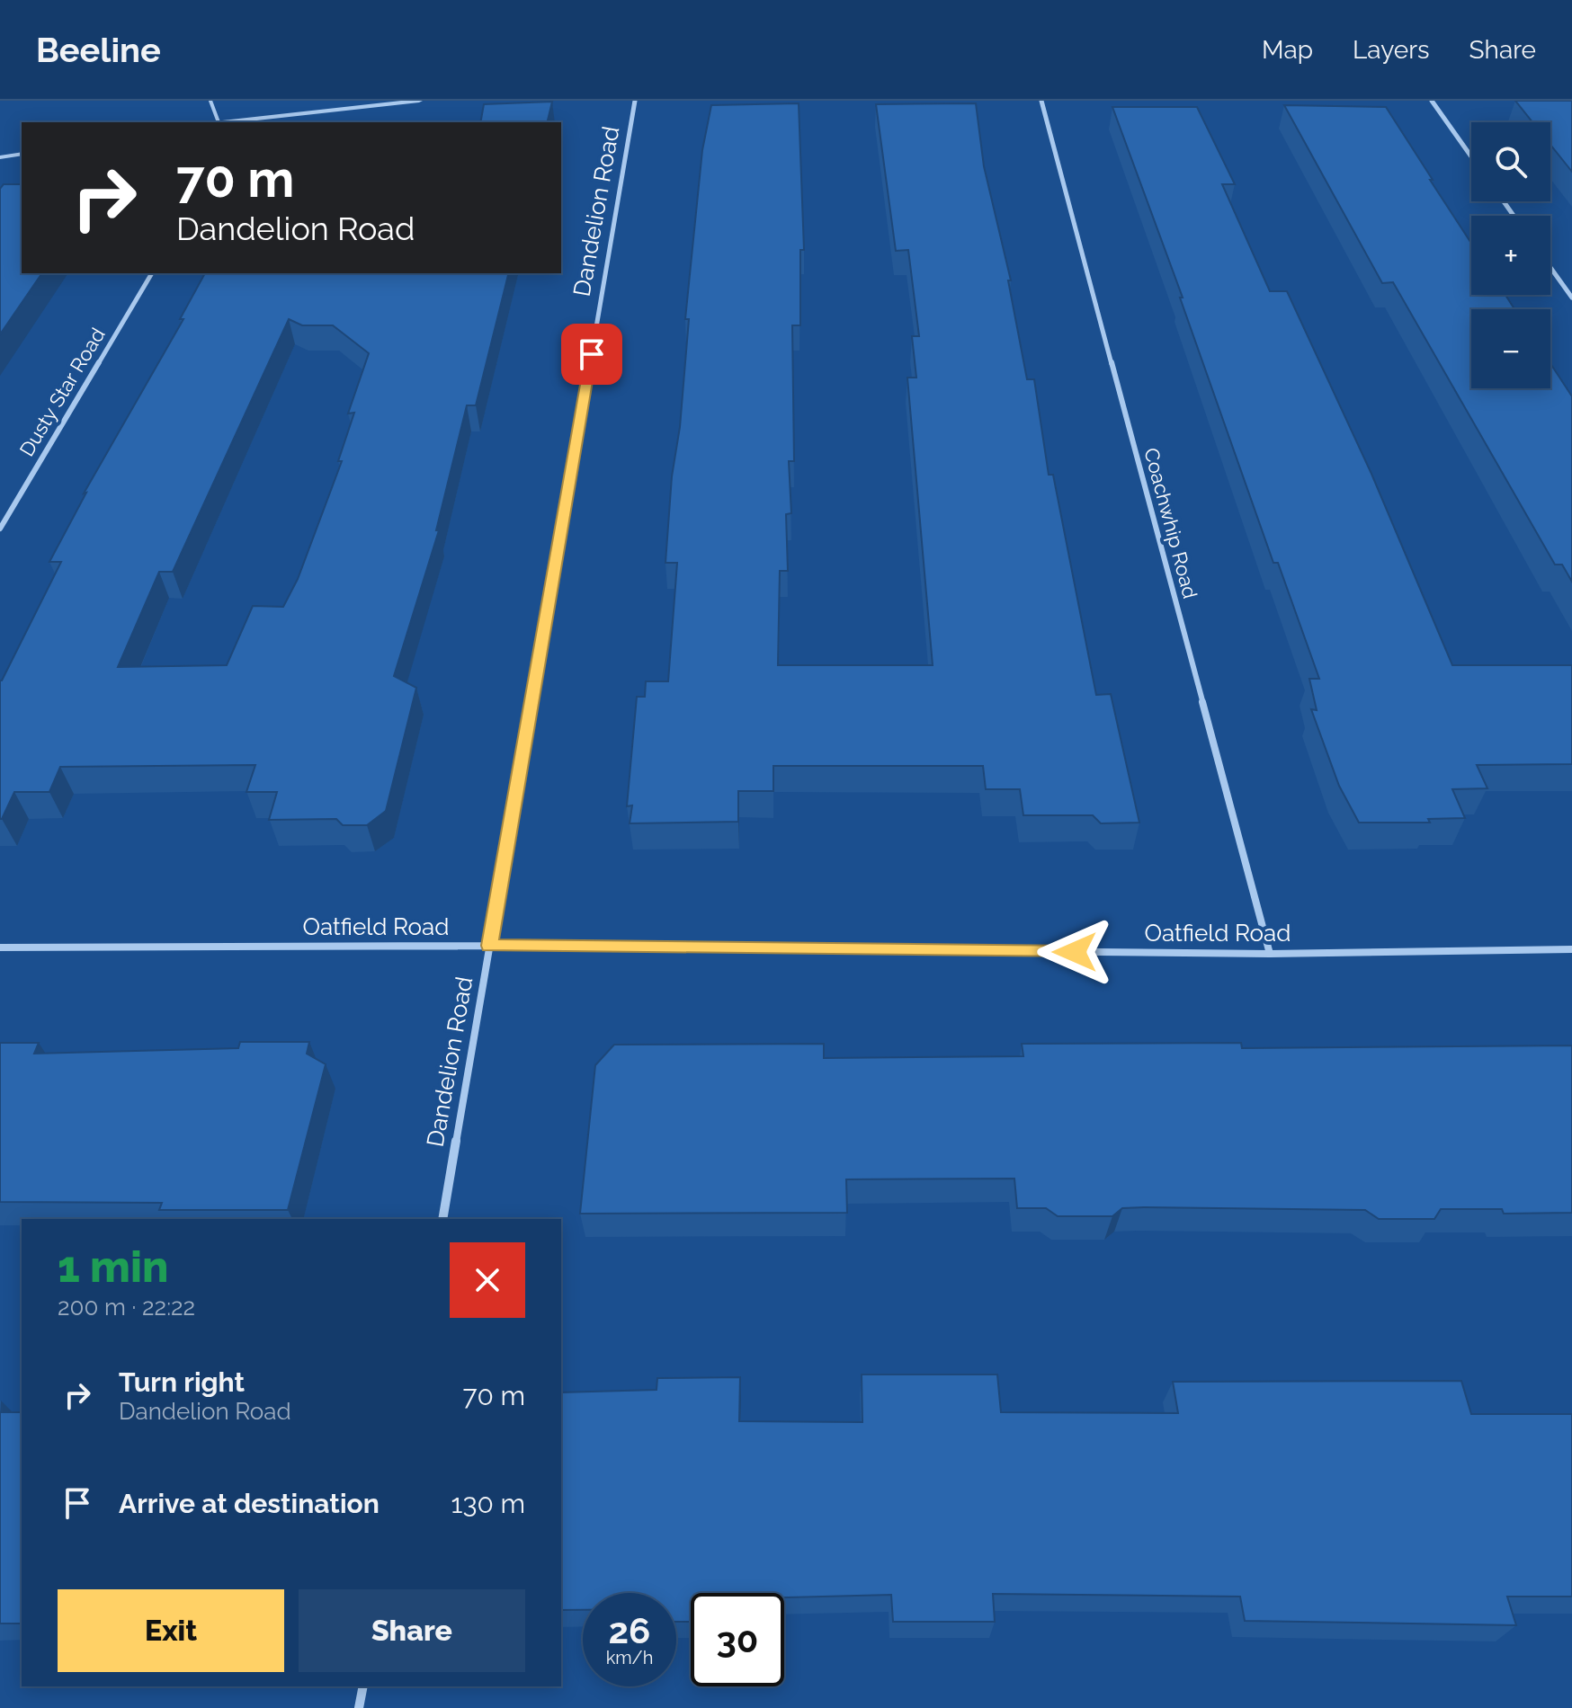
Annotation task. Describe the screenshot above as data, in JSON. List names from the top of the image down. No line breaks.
{"streets":{"street":["Dandelion Road","Dusty Star Road","Coachwhip Road","Oatfield Road"]},"crossings":[["Dandelion Road","Oatfield Road"],["Coachwhip Road","Oatfield Road"]],"page":{"header":"Beeline","nav":["Map","Layers","Share"],"map_buttons":["+","−"],"turn":["70 m","Dandelion Road"],"heading":["1 min","200 m · 22:22"],"list":[{"name":"Turn right","note":"Dandelion Road","value":"70 m"},{"name":"Arrive at destination","value":"130 m"}],"buttons":["Exit","Share"],"speed":"26 km/h","limit":"30"}}
